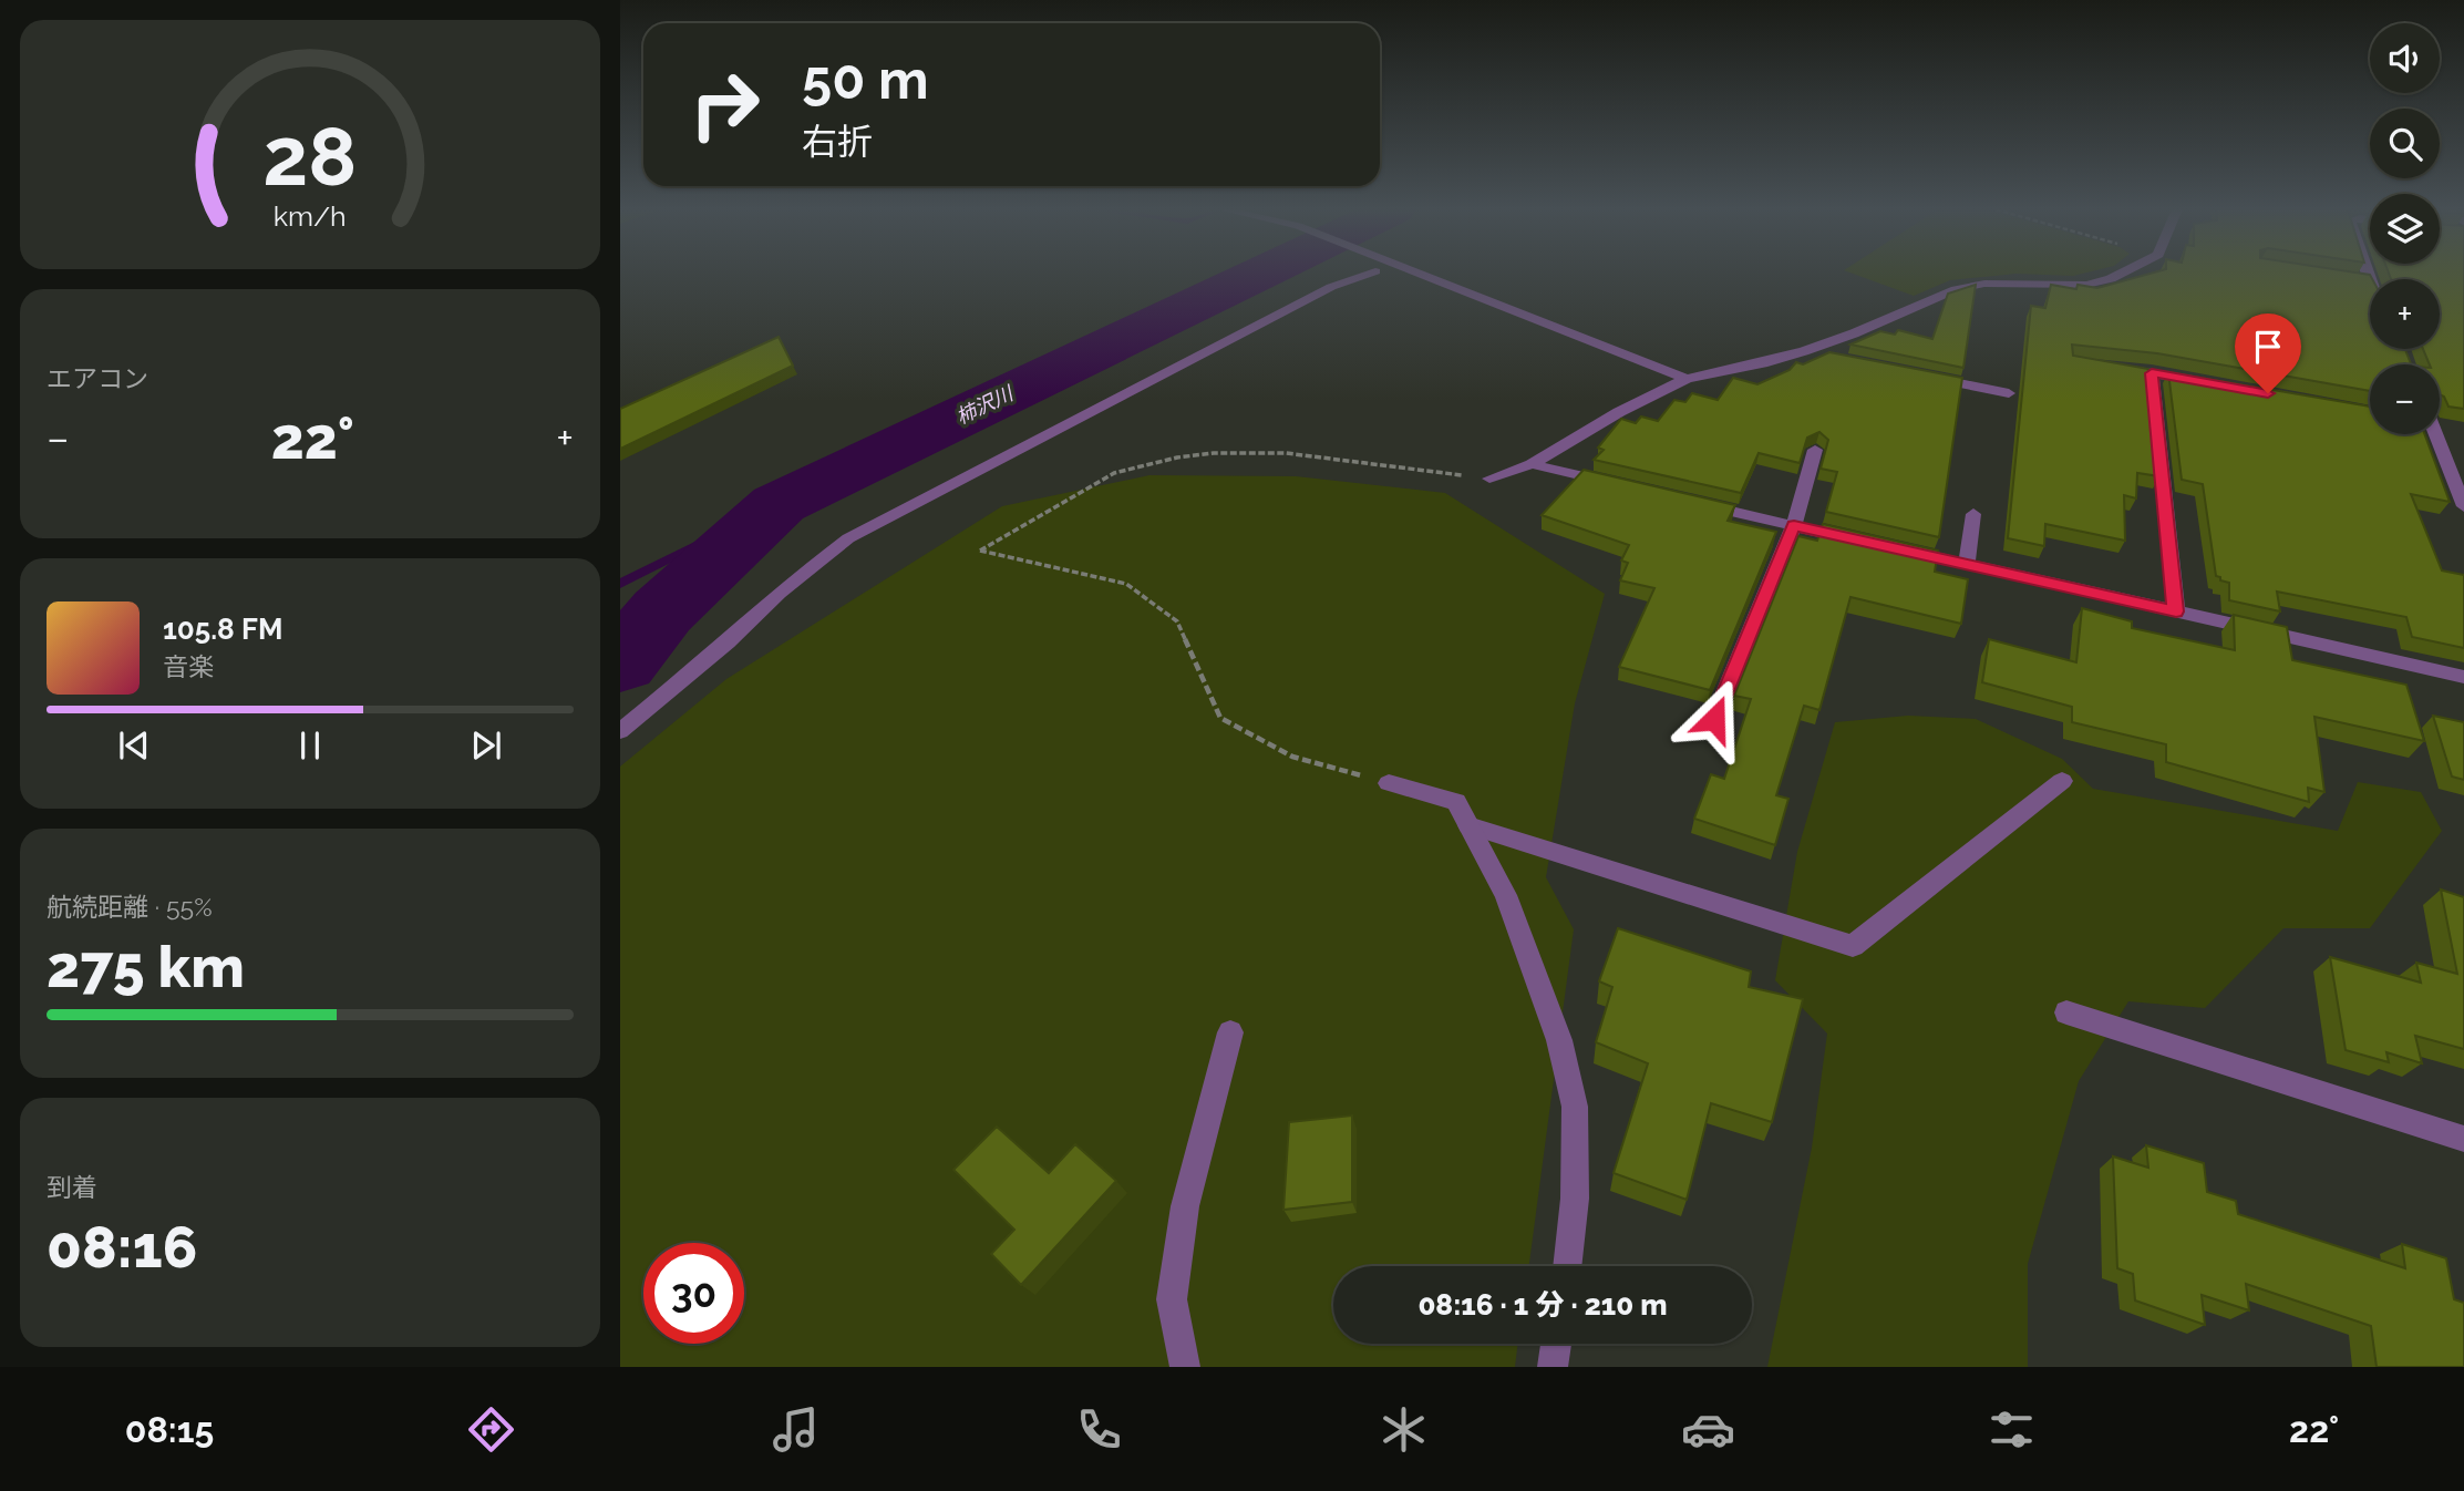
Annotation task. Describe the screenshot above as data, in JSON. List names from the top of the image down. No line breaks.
{"water":["柿沢川"],"page":{"map_buttons":["+","−"],"turn":["50 m","右折"],"tile":["エアコン",["航続距離 · 55%","275 km"],["到着","08:16"]],"heat":["−","22°","+"],"song":["105.8 FM","音楽"],"limit":"30","trip":"08:16 · 1 分 · 210 m","tabs":["08:15","22°"],"gauge":["28","km/h"]}}
